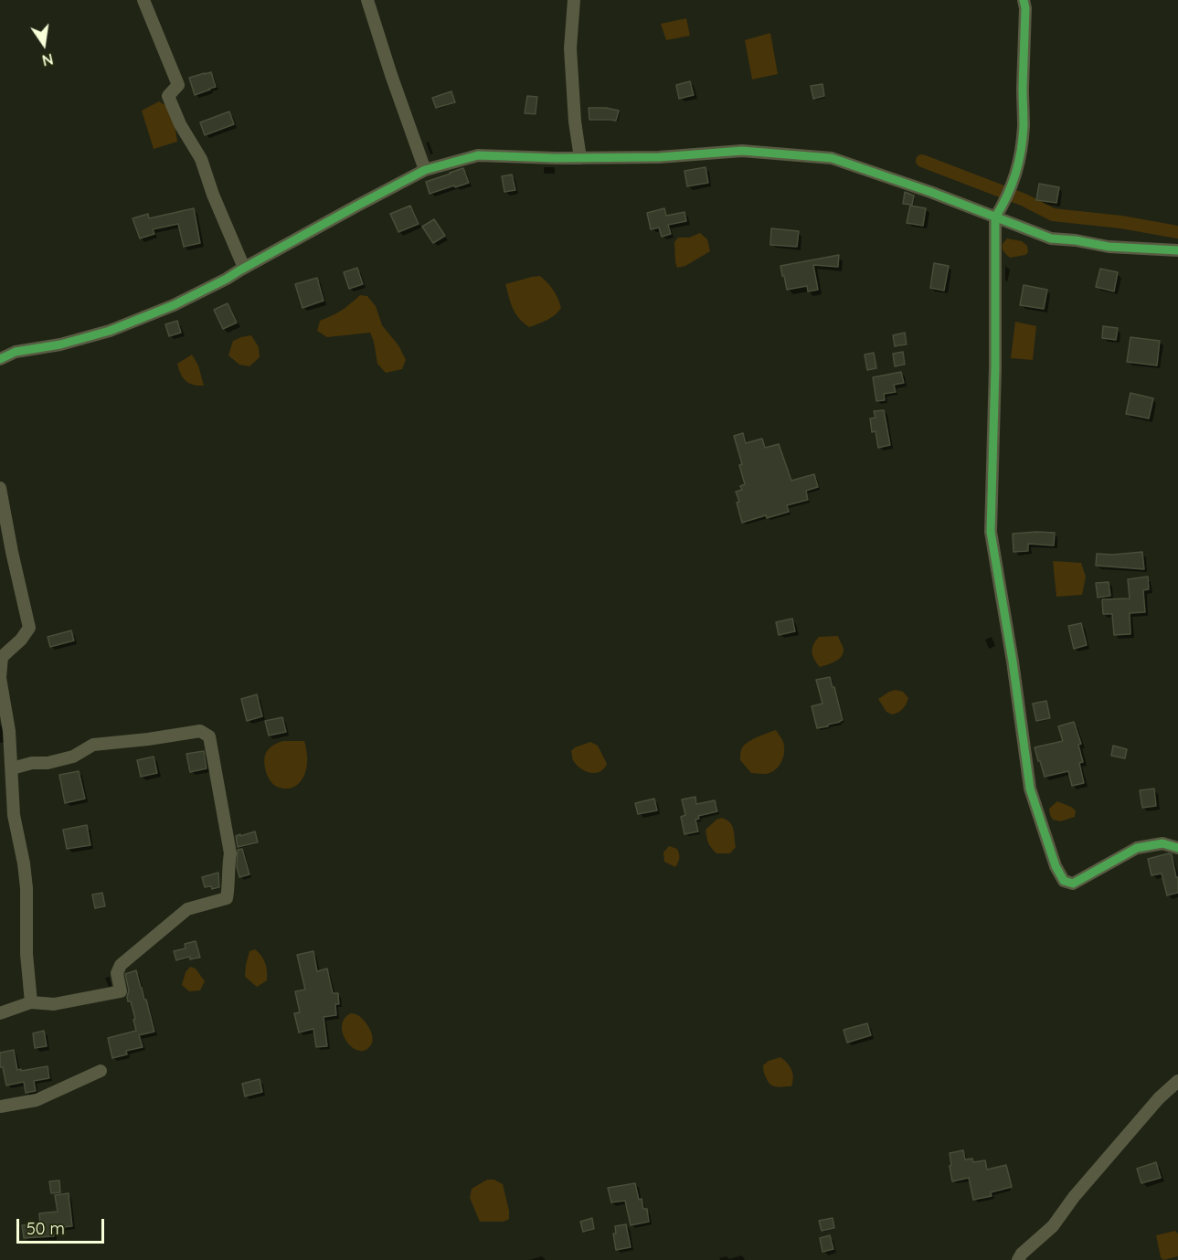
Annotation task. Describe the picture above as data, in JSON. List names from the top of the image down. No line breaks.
{"scale_bar":"50 m","north":"bottom"}
